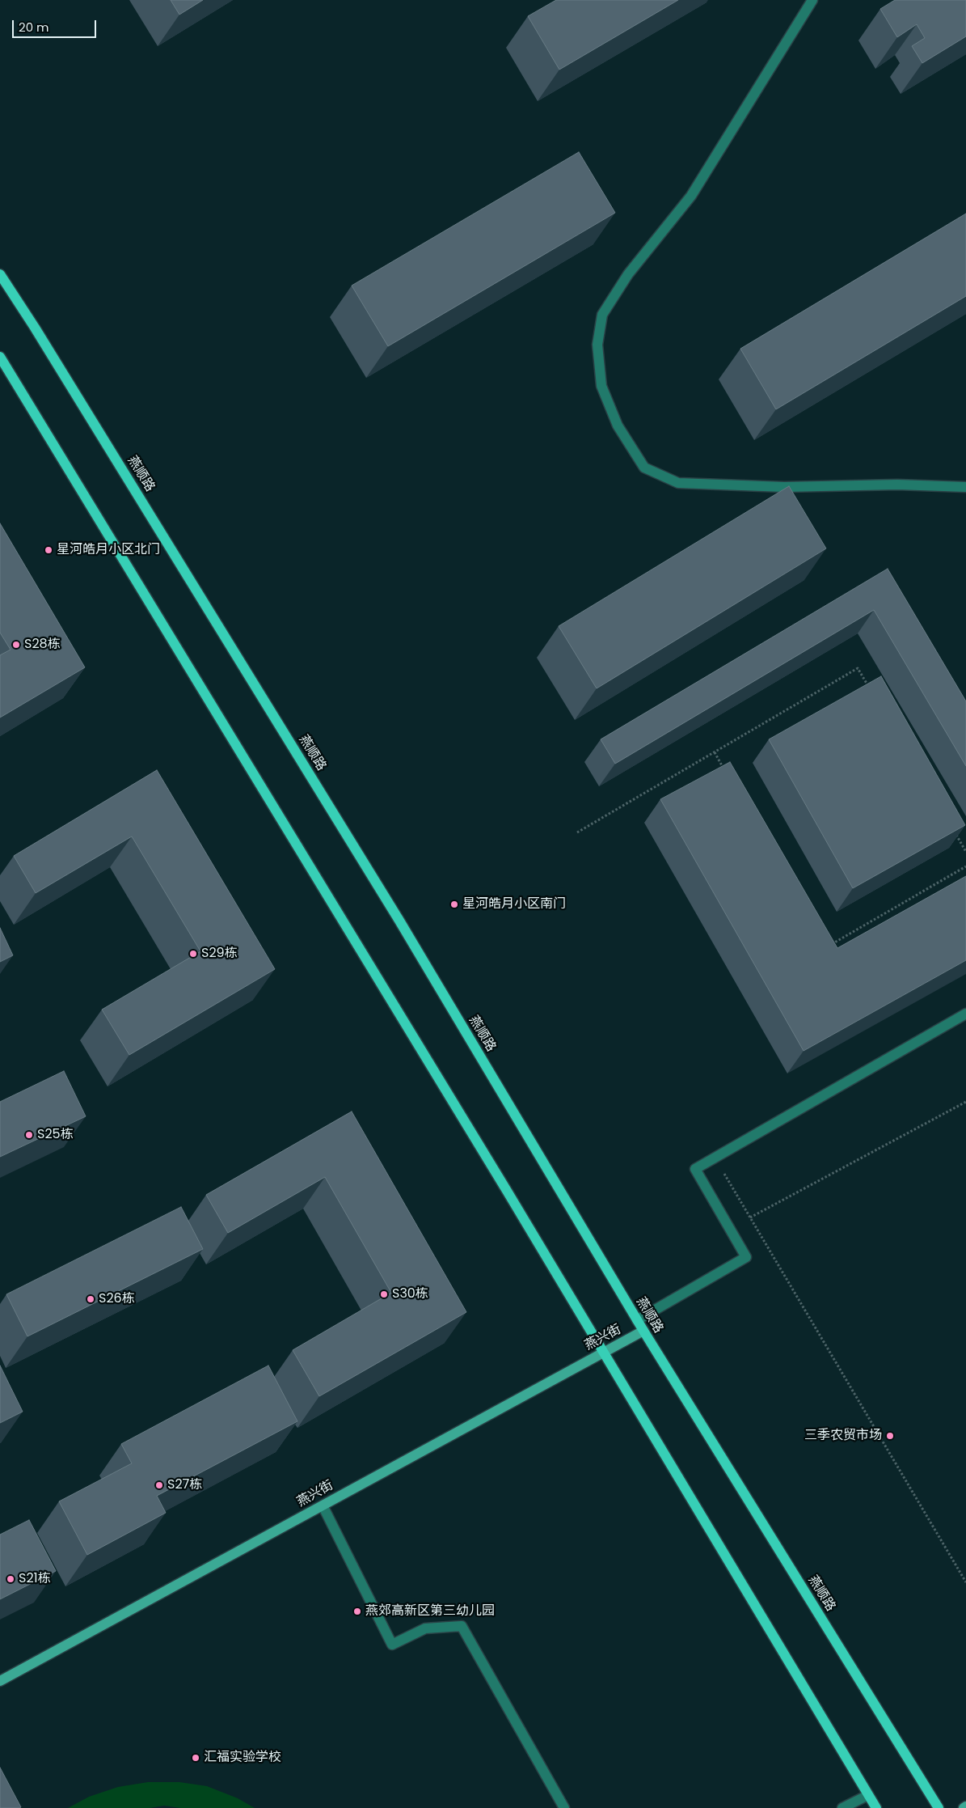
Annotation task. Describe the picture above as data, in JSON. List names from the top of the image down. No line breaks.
{"streets":{"main road":["燕顺路"],"street":["燕兴街"]},"crossings":[["燕顺路","燕兴街"]],"places":["星河皓月小区北门","S28栋","星河皓月小区南门","S29栋","S25栋","S30栋","S26栋","三季农贸市场","S27栋","S21栋","燕郊高新区第三幼儿园","汇福实验学校"],"scale_bar":"20 m"}
